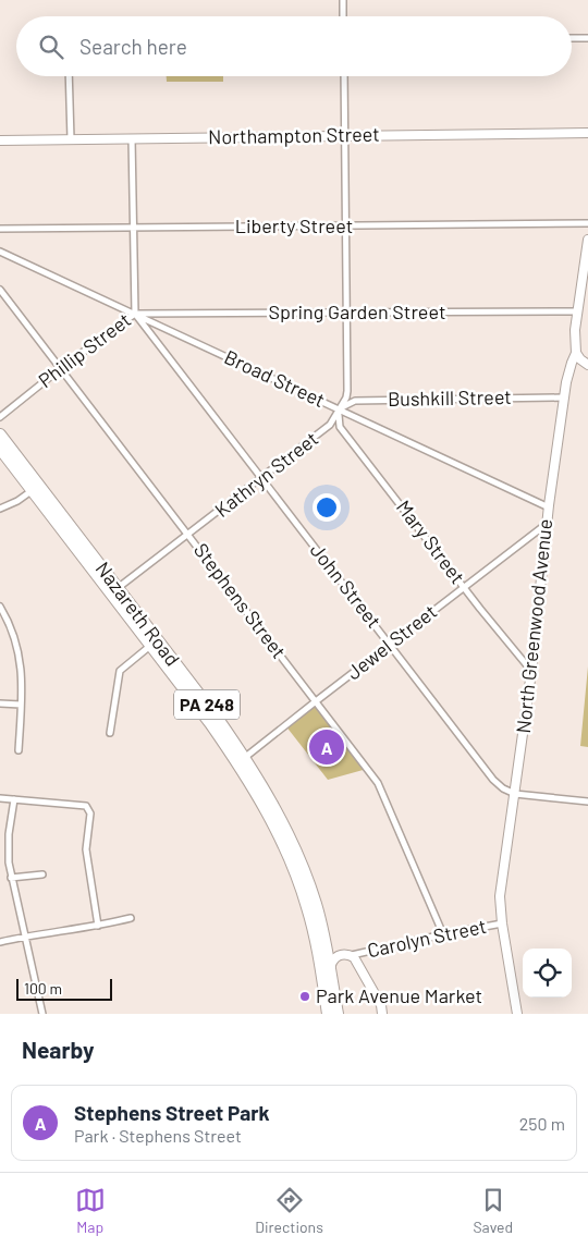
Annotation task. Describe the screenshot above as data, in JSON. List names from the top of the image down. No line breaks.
{"streets":{"highway":["Nazareth Road","PA 248"],"street":["Northampton Street","Liberty Street","Spring Garden Street","Phillip Street","Broad Street","Bushkill Street","Kathryn Street","Mary Street","John Street","Stephens Street","North Greenwood Avenue","Jewel Street","Carolyn Street"]},"crossings":[["Northampton Street","Phillip Street"],["Liberty Street","Phillip Street"],["Spring Garden Street","Phillip Street"],["Spring Garden Street","Broad Street"],["Spring Garden Street","John Street"],["Spring Garden Street","North Greenwood Avenue"],["Phillip Street","Broad Street"],["Phillip Street","John Street"],["Phillip Street","Stephens Street"],["Broad Street","Bushkill Street"],["Broad Street","Kathryn Street"],["Broad Street","Mary Street"],["Broad Street","John Street"],["Broad Street","North Greenwood Avenue"],["Bushkill Street","Kathryn Street"],["Bushkill Street","Mary Street"],["Bushkill Street","North Greenwood Avenue"],["Kathryn Street","Mary Street"],["Kathryn Street","John Street"],["Kathryn Street","Stephens Street"],["Kathryn Street","Nazareth Road"],["Mary Street","North Greenwood Avenue"],["Mary Street","Jewel Street"],["John Street","North Greenwood Avenue"],["John Street","Jewel Street"],["Stephens Street","Jewel Street"],["Stephens Street","Carolyn Street"],["Nazareth Road","Jewel Street"],["North Greenwood Avenue","Jewel Street"],["North Greenwood Avenue","Carolyn Street"]],"places":["Park Avenue Market"],"scale_bar":"100 m","page":{"search":"Search here","pins":"A","scale":"100 m","heading":"Nearby","list":[{"mark":"A","name":"Stephens Street Park","note":"Park · Stephens Street","value":"250 m"}],"nav":["Map","Directions","Saved"]}}
